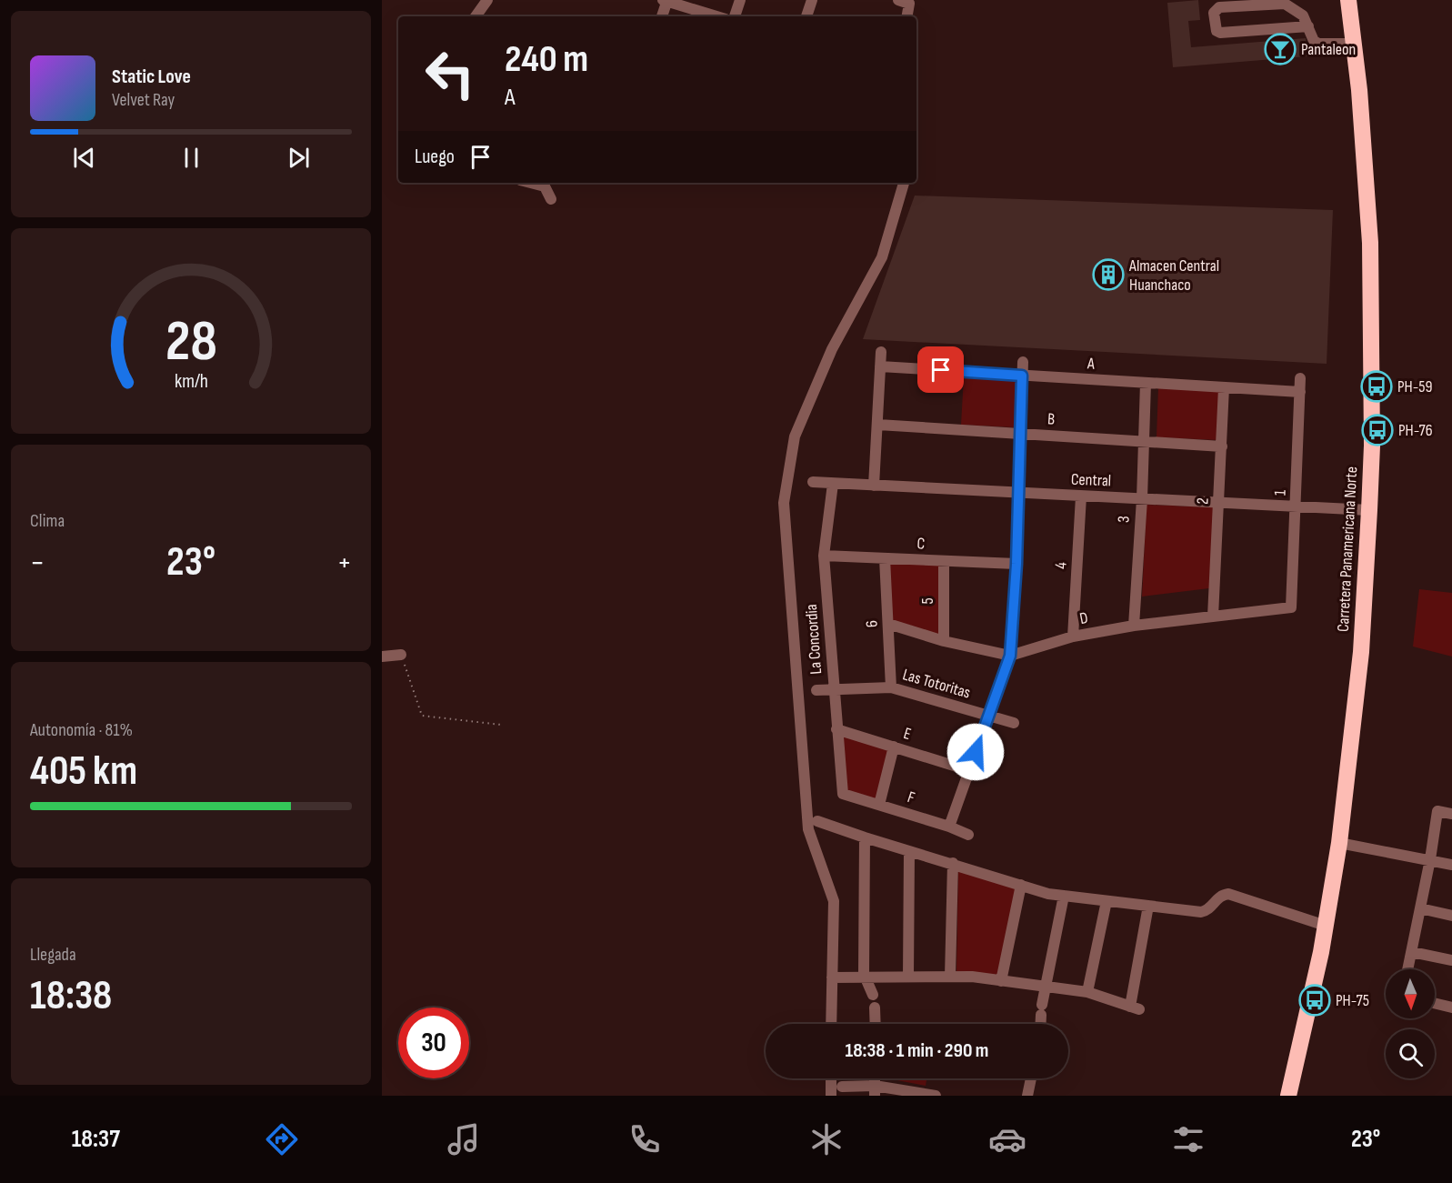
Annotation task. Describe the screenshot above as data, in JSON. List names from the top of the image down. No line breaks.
{"streets":{"highway":["Carretera Panamericana Norte"],"street":["A","B","Central","1","2","3","C","4","5","D","6","La Concordia","Las Totoritas","E","F"]},"crossings":[["A","1"],["A","2"],["A","3"],["B","2"],["B","3"],["Central","1"],["Central","2"],["Central","3"],["Central","Carretera Panamericana Norte"],["Central","4"],["Central","La Concordia"],["1","D"],["2","D"],["3","D"],["C","5"],["C","6"],["C","La Concordia"],["4","D"],["5","D"],["D","6"],["6","Las Totoritas"],["La Concordia","Las Totoritas"],["La Concordia","E"],["La Concordia","F"]],"places":{"bar":["Pantaleon"],"building":["Almacen Central Huanchaco"],"bus stop":["PH-59","PH-76","PH-75"]},"north":"bottom","page":{"turn":["240 m","A"],"song":["Static Love","Velvet Ray"],"then":"Luego","tile":["Clima",["Autonomía · 81%","405 km"],["Llegada","18:38"]],"heat":["−","23°","+"],"limit":"30","trip":"18:38 · 1 min · 290 m","tabs":["18:37","23°"],"gauge":["28","km/h"]}}
